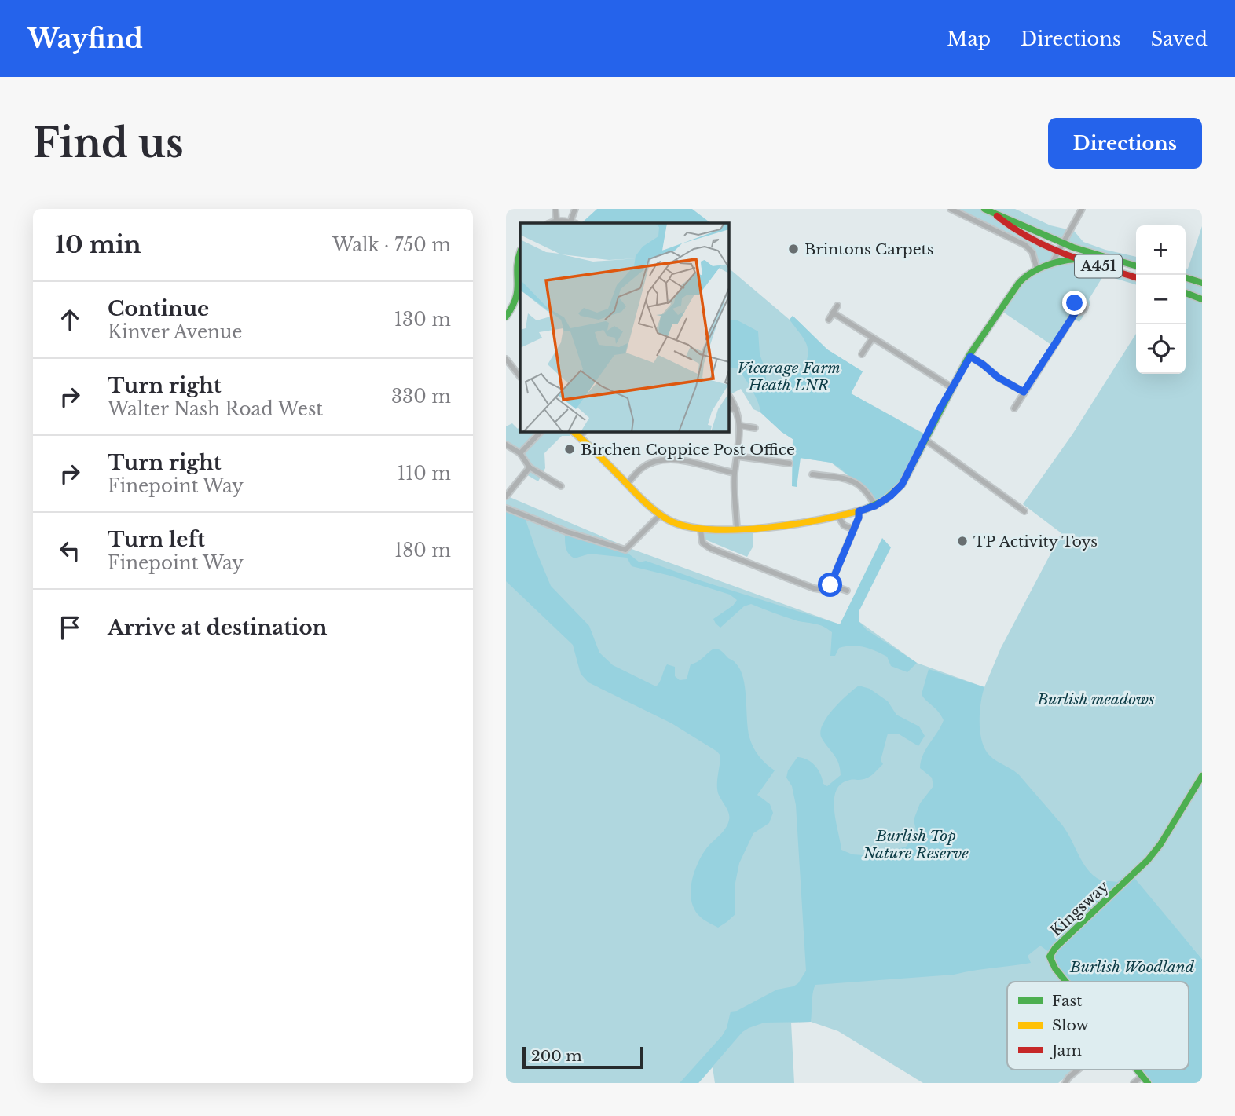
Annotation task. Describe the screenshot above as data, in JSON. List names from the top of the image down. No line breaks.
{"streets":{"street":["A451","Kingsway"]},"parks":["Vicarage Farm Heath LNR","Burlish meadows","Burlish Top Nature Reserve","Burlish Woodland"],"places":["Brintons Carpets","Birchen Coppice Post Office","TP Activity Toys"],"legend":["Fast","Slow","Jam"],"scale_bar":"200 m","page":{"header":"Wayfind","nav":["Map","Directions","Saved"],"buttons":"Directions","title":"Find us","heading":["10 min","Walk · 750 m"],"map_buttons":["+","−"],"list":[["Continue","Kinver Avenue","130 m"],["Turn right","Walter Nash Road West","330 m"],["Turn right","Finepoint Way","110 m"],["Turn left","Finepoint Way","180 m"],"Arrive at destination"],"scale":"200 m"}}
